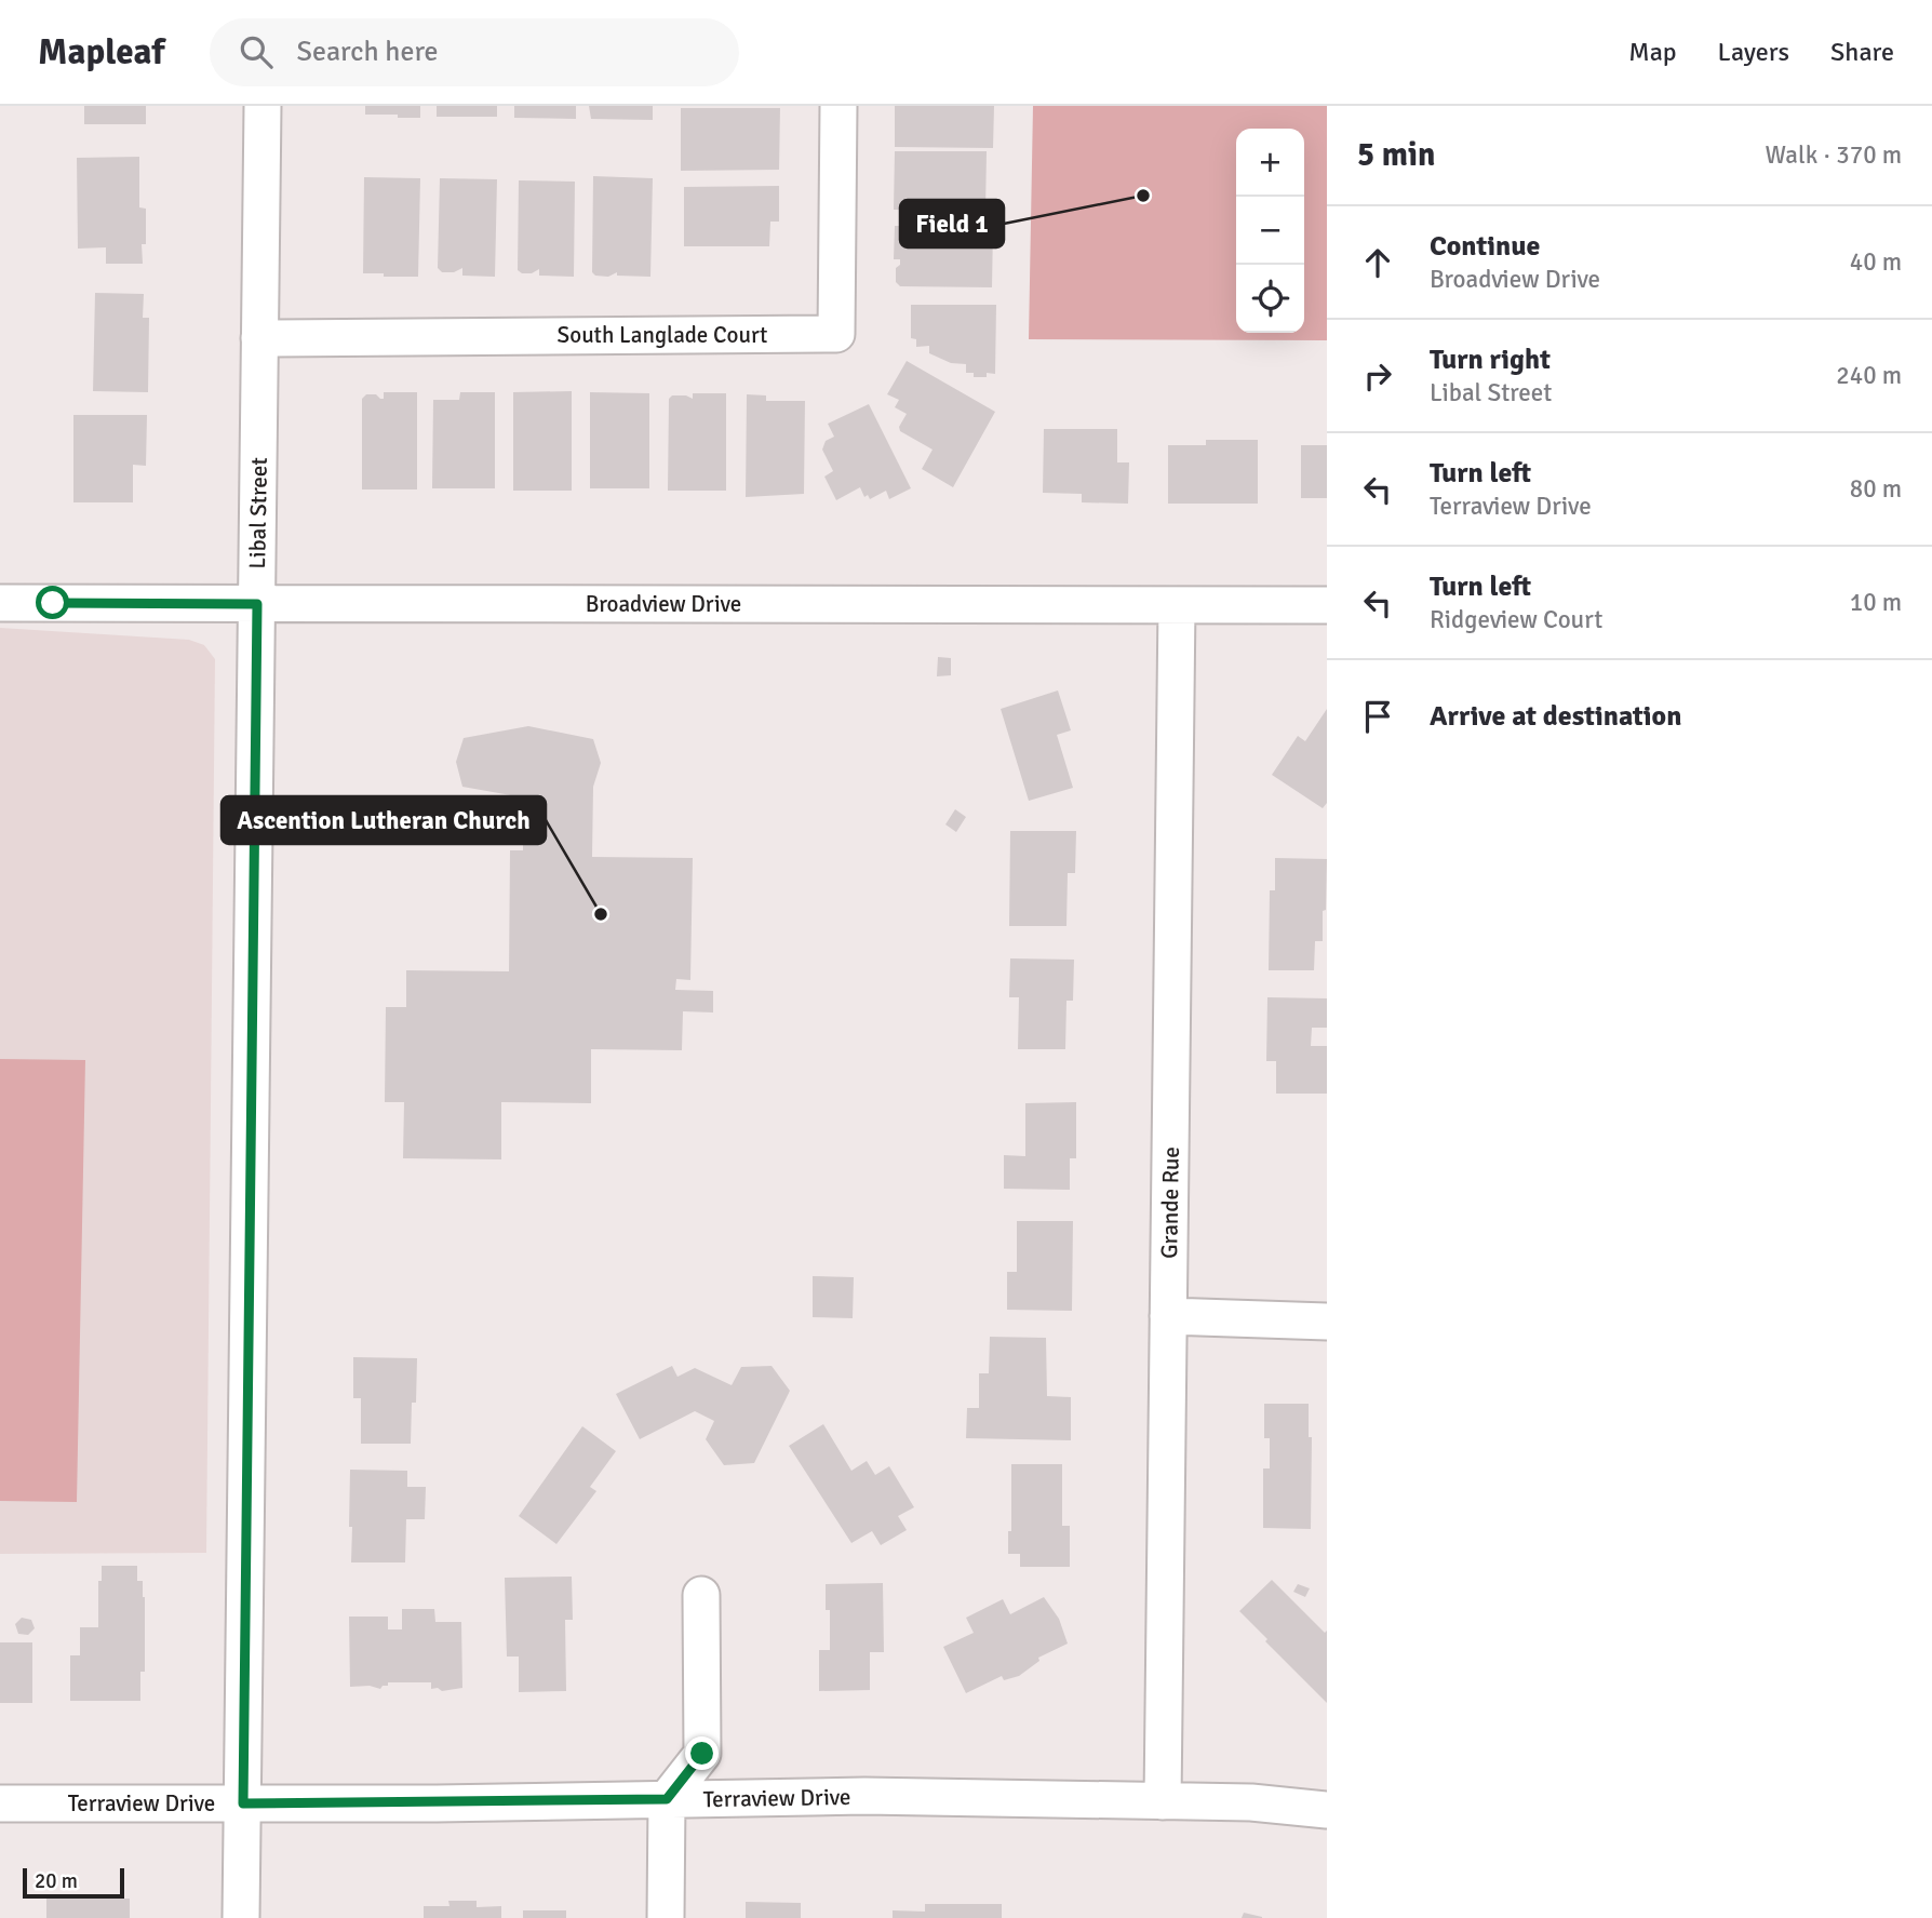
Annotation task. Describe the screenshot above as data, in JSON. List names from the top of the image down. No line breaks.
{"streets":{"street":["South Langlade Court","Libal Street","Broadview Drive","Grande Rue","Terraview Drive"]},"crossings":[["South Langlade Court","Libal Street"],["Libal Street","Broadview Drive"],["Libal Street","Terraview Drive"],["Broadview Drive","Grande Rue"],["Grande Rue","Terraview Drive"]],"places":["Field 1","Ascention Lutheran Church"],"scale_bar":"20 m","page":{"header":"Mapleaf","search":"Search here","nav":["Map","Layers","Share"],"heading":["5 min","Walk · 370 m"],"map_buttons":["+","−"],"list":[["Continue","Broadview Drive","40 m"],["Turn right","Libal Street","240 m"],["Turn left","Terraview Drive","80 m"],["Turn left","Ridgeview Court","10 m"],"Arrive at destination"],"scale":"20 m"}}
